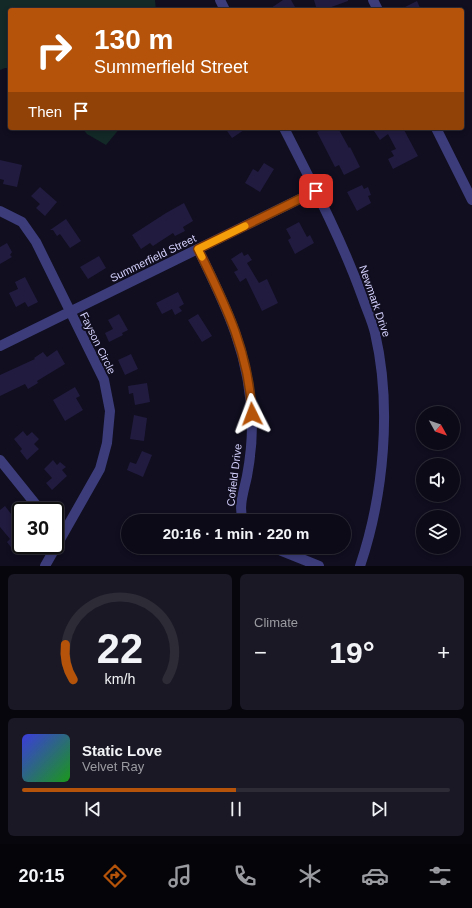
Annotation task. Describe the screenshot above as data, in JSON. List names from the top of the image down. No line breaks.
{"streets":{"street":["Summerfield Street","Newmark Drive","Fayson Circle","Cofield Drive"]},"crossings":[["Summerfield Street","Newmark Drive"],["Summerfield Street","Fayson Circle"],["Summerfield Street","Cofield Drive"]],"north":"bottom right","page":{"turn":["130 m","Summerfield Street"],"then":"Then","limit":"30","trip":"20:16 · 1 min · 220 m","tile":"Climate","heat":["−","19°","+"],"song":["Static Love","Velvet Ray"],"tabs":"20:15","gauge":["22","km/h"]}}
